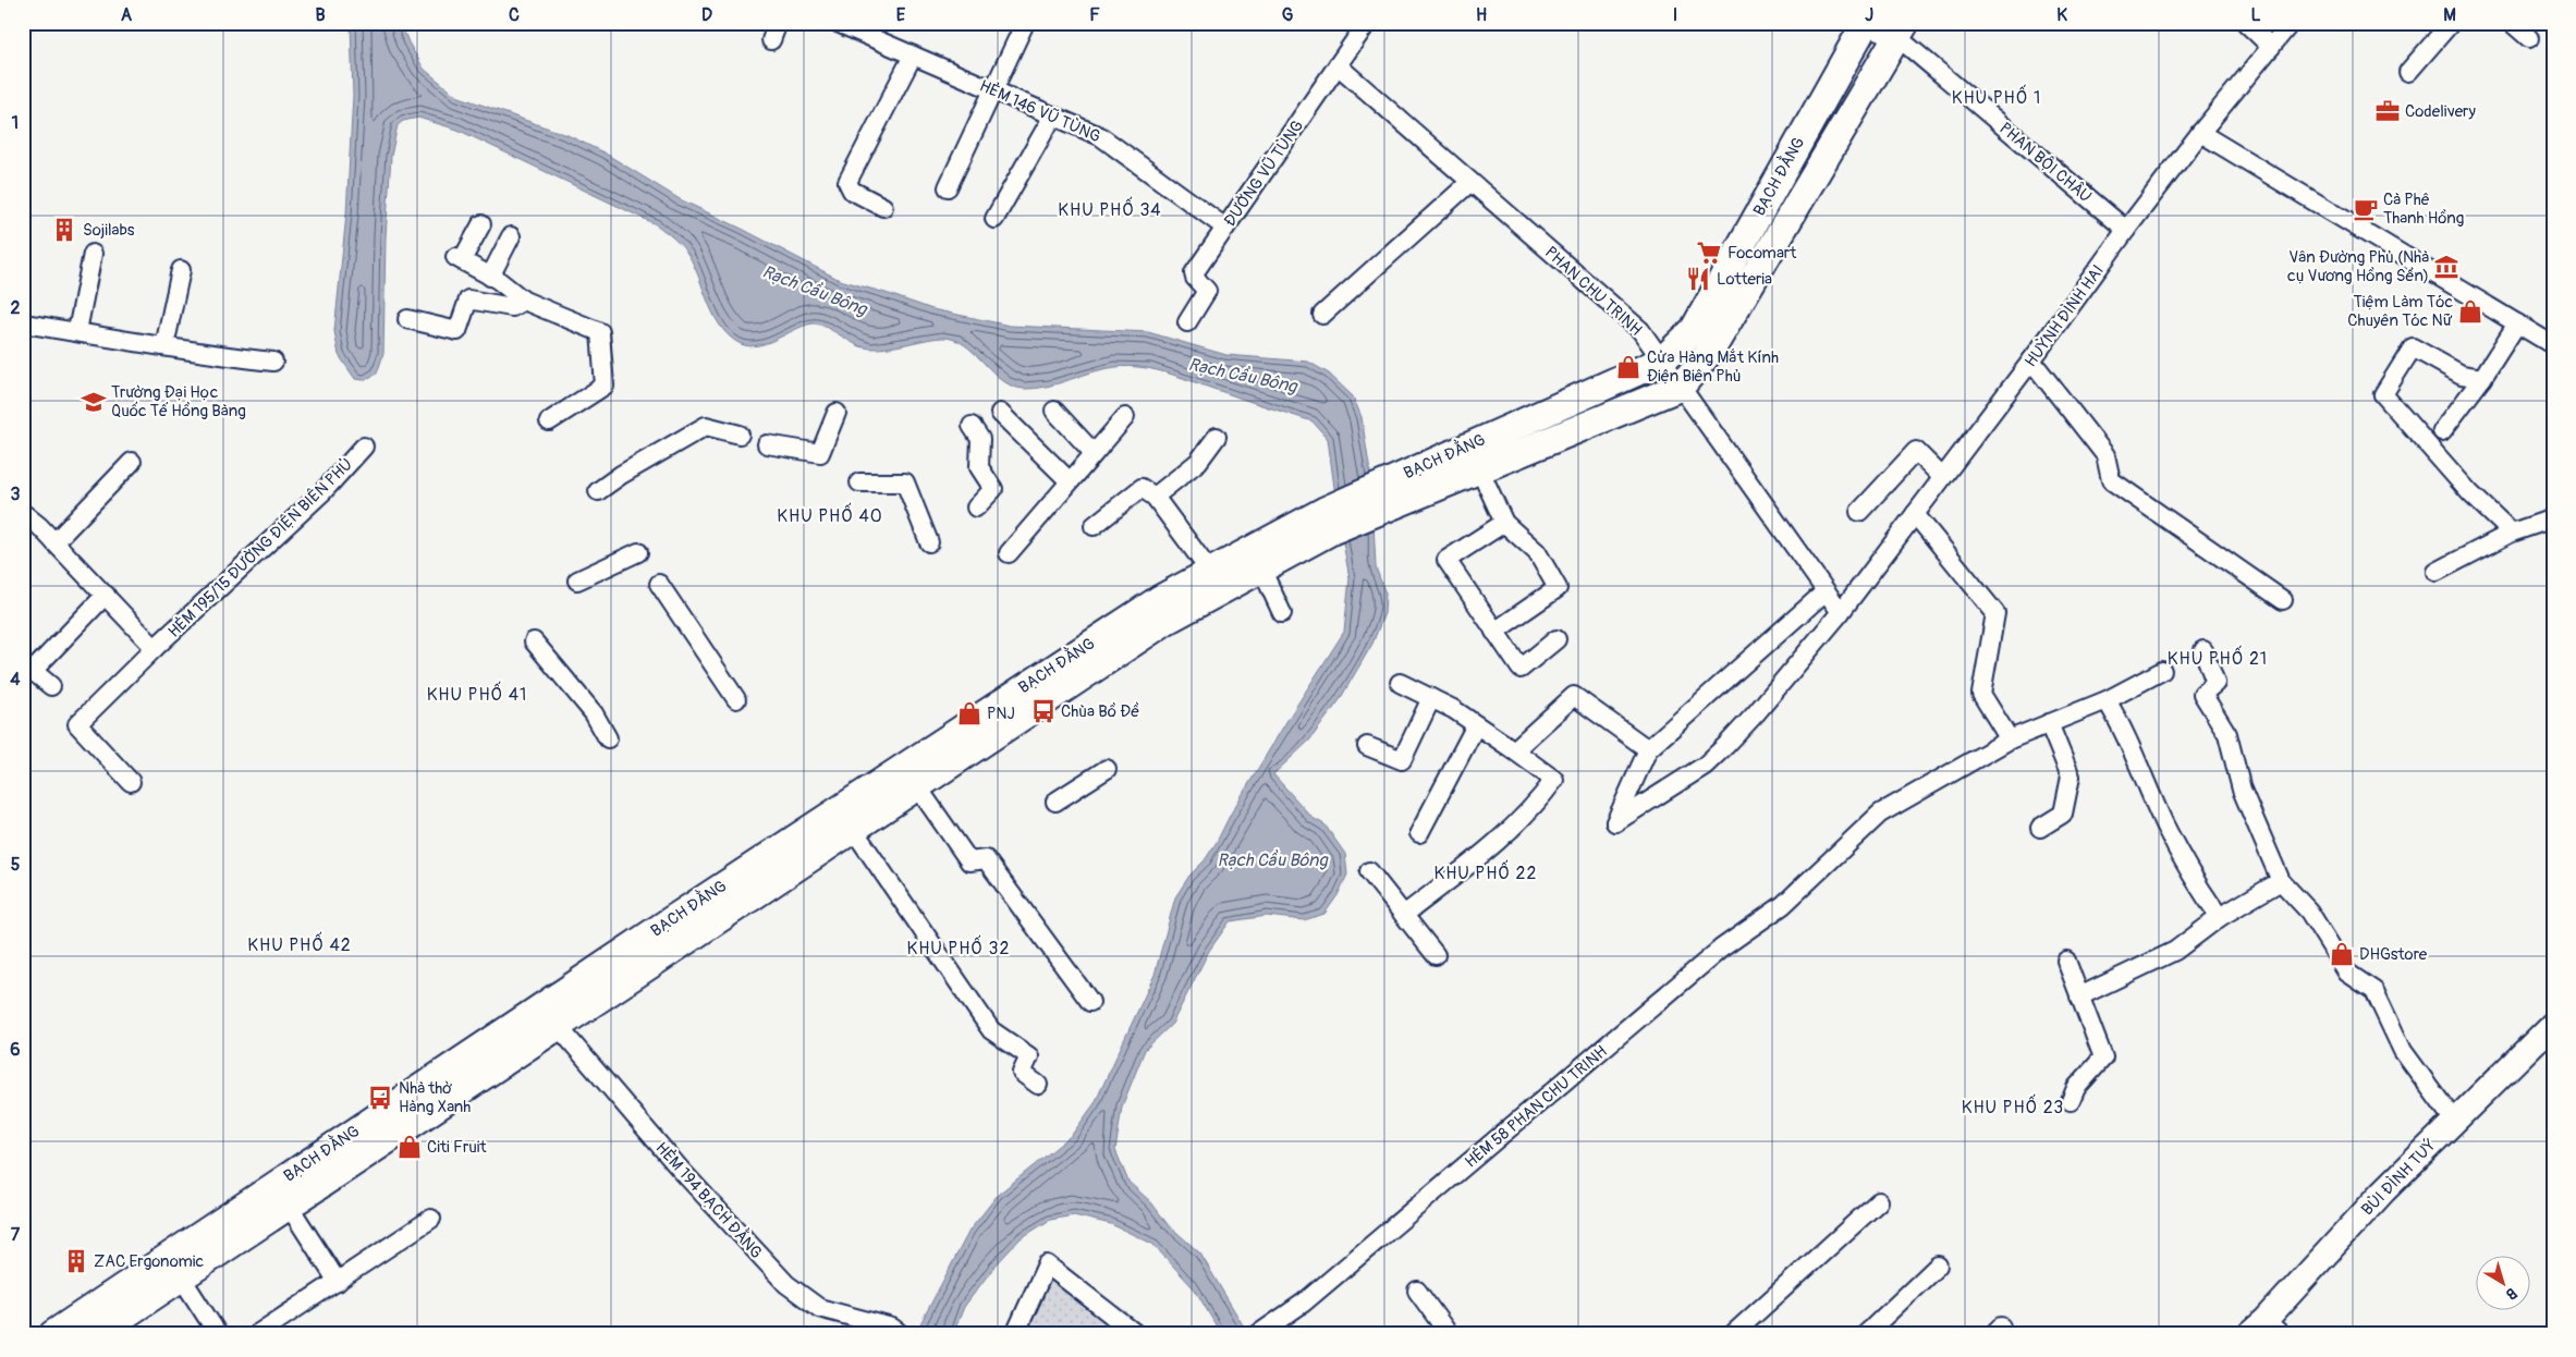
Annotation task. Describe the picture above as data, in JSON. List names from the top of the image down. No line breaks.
{"streets":{"main road":["BẠCH ĐẰNG"],"street":["HẺM 146 VŨ TÙNG","PHAN BỘI CHÂU","ĐƯỜNG VŨ TÙNG","PHAN CHU TRINH","HUỲNH ĐÌNH HAI","HẺM 195/15 ĐƯỜNG ĐIỆN BIÊN PHỦ","HẺM 58 PHAN CHU TRINH","BÙI ĐÌNH TUÝ","HẺM 194 BẠCH ĐẰNG"]},"crossings":[["HẺM 146 VŨ TÙNG","ĐƯỜNG VŨ TÙNG"],["PHAN BỘI CHÂU","BẠCH ĐẰNG"],["PHAN BỘI CHÂU","HUỲNH ĐÌNH HAI"],["ĐƯỜNG VŨ TÙNG","PHAN CHU TRINH"],["BẠCH ĐẰNG","PHAN CHU TRINH"],["BẠCH ĐẰNG","HẺM 194 BẠCH ĐẰNG"],["PHAN CHU TRINH","HUỲNH ĐÌNH HAI"]],"districts":["KHU PHỐ 1","KHU PHỐ 34","KHU PHỐ 40","KHU PHỐ 21","KHU PHỐ 41","KHU PHỐ 22","KHU PHỐ 42","KHU PHỐ 32","KHU PHỐ 23"],"water":["Rạch Cầu Bông"],"places":{"office":["Codelivery"],"cafe":["Cà Phê Thanh Hồng"],"building":["Sojilabs","ZAC Ergonomic"],"supermarket":["Focomart"],"museum":["Vân Đường Phủ (Nhà cụ Vương Hồng Sển)"],"restaurant":["Lotteria"],"shop":["Tiệm Làm Tóc Chuyên Tóc Nữ","Cửa Hàng Mắt Kính Điện Biên Phủ","PNJ","DHGstore","Citi Fruit"],"school or university":["Trường Đại Học Quốc Tế Hồng Bàng"],"bus stop":["Chùa Bồ Đề","Nhà thờ Hàng Xanh"]},"north":"bottom right","grid":{"columns":["A","B","C","D","E","F","G","H","I","J","K","L","M"],"rows":["1","2","3","4","5","6","7"]}}
